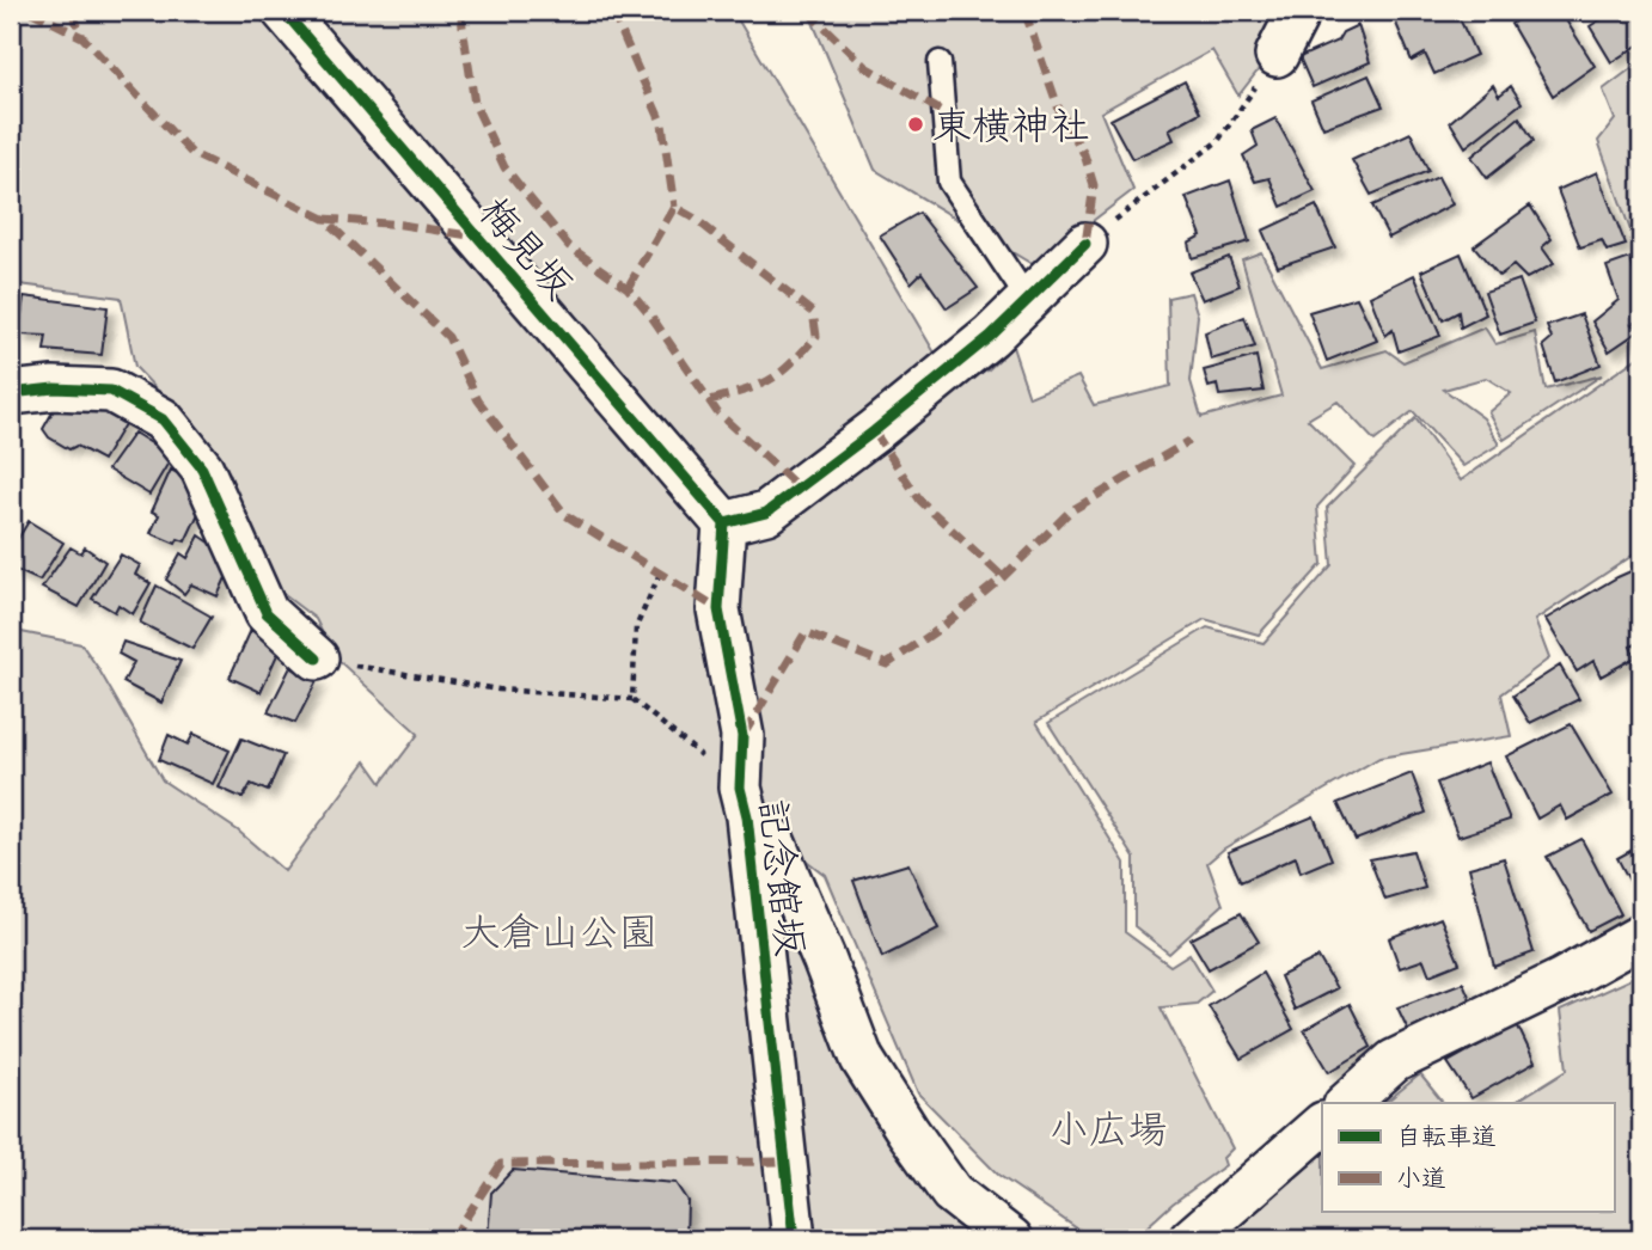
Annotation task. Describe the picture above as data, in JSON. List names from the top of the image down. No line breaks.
{"streets":{"street":["梅見坂","記念館坂"]},"crossings":[["梅見坂","記念館坂"]],"parks":["大倉山公園","小広場"],"places":["東横神社"],"legend":["自転車道","小道"]}
